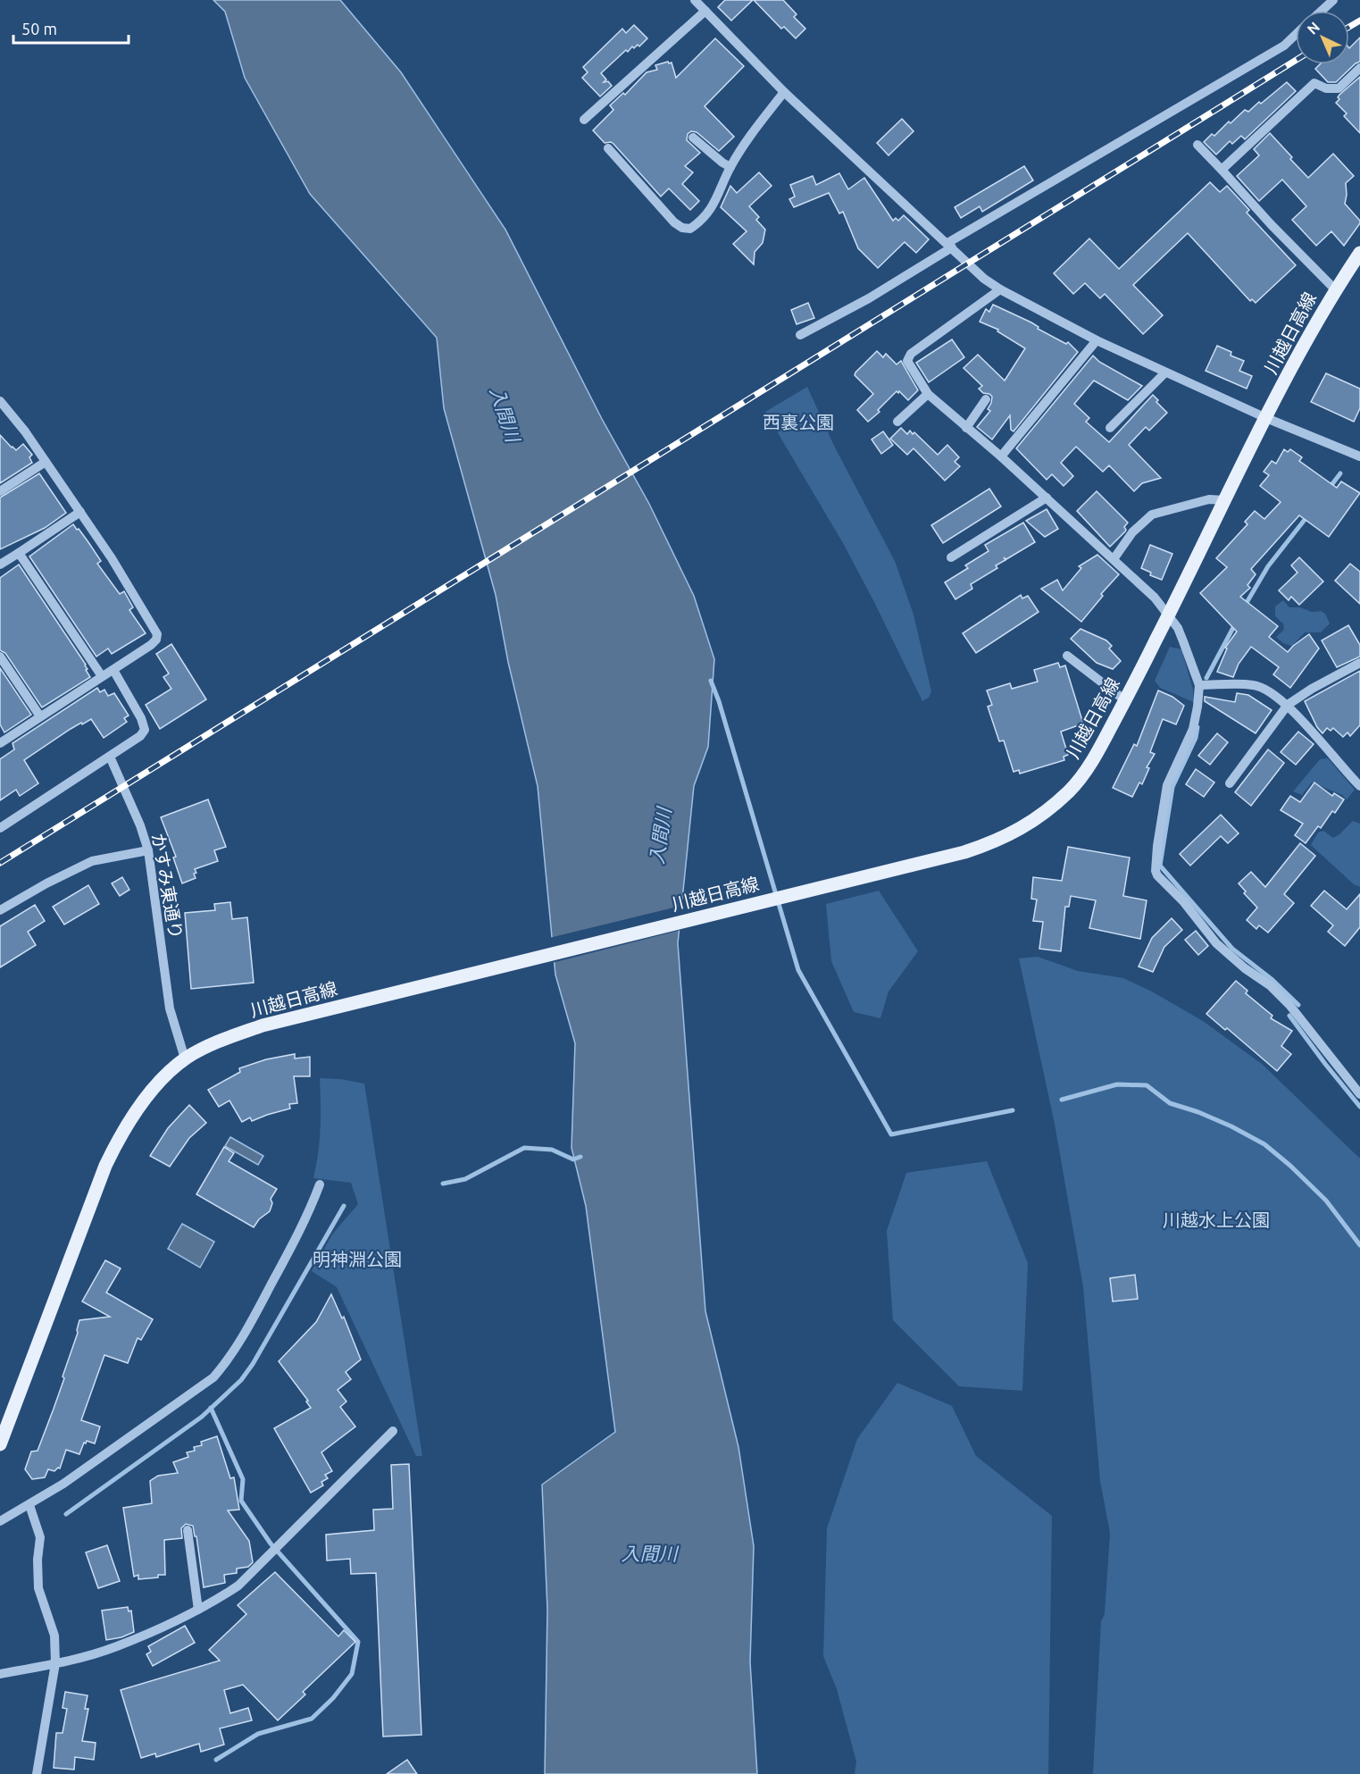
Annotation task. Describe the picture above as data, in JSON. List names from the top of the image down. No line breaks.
{"streets":{"main road":["川越日高線"],"street":["かすみ東通り"]},"crossings":[["川越日高線","かすみ東通り"]],"water":["入間川"],"parks":["西裏公園","川越水上公園","明神淵公園"],"scale_bar":"50 m","north":"top left"}
